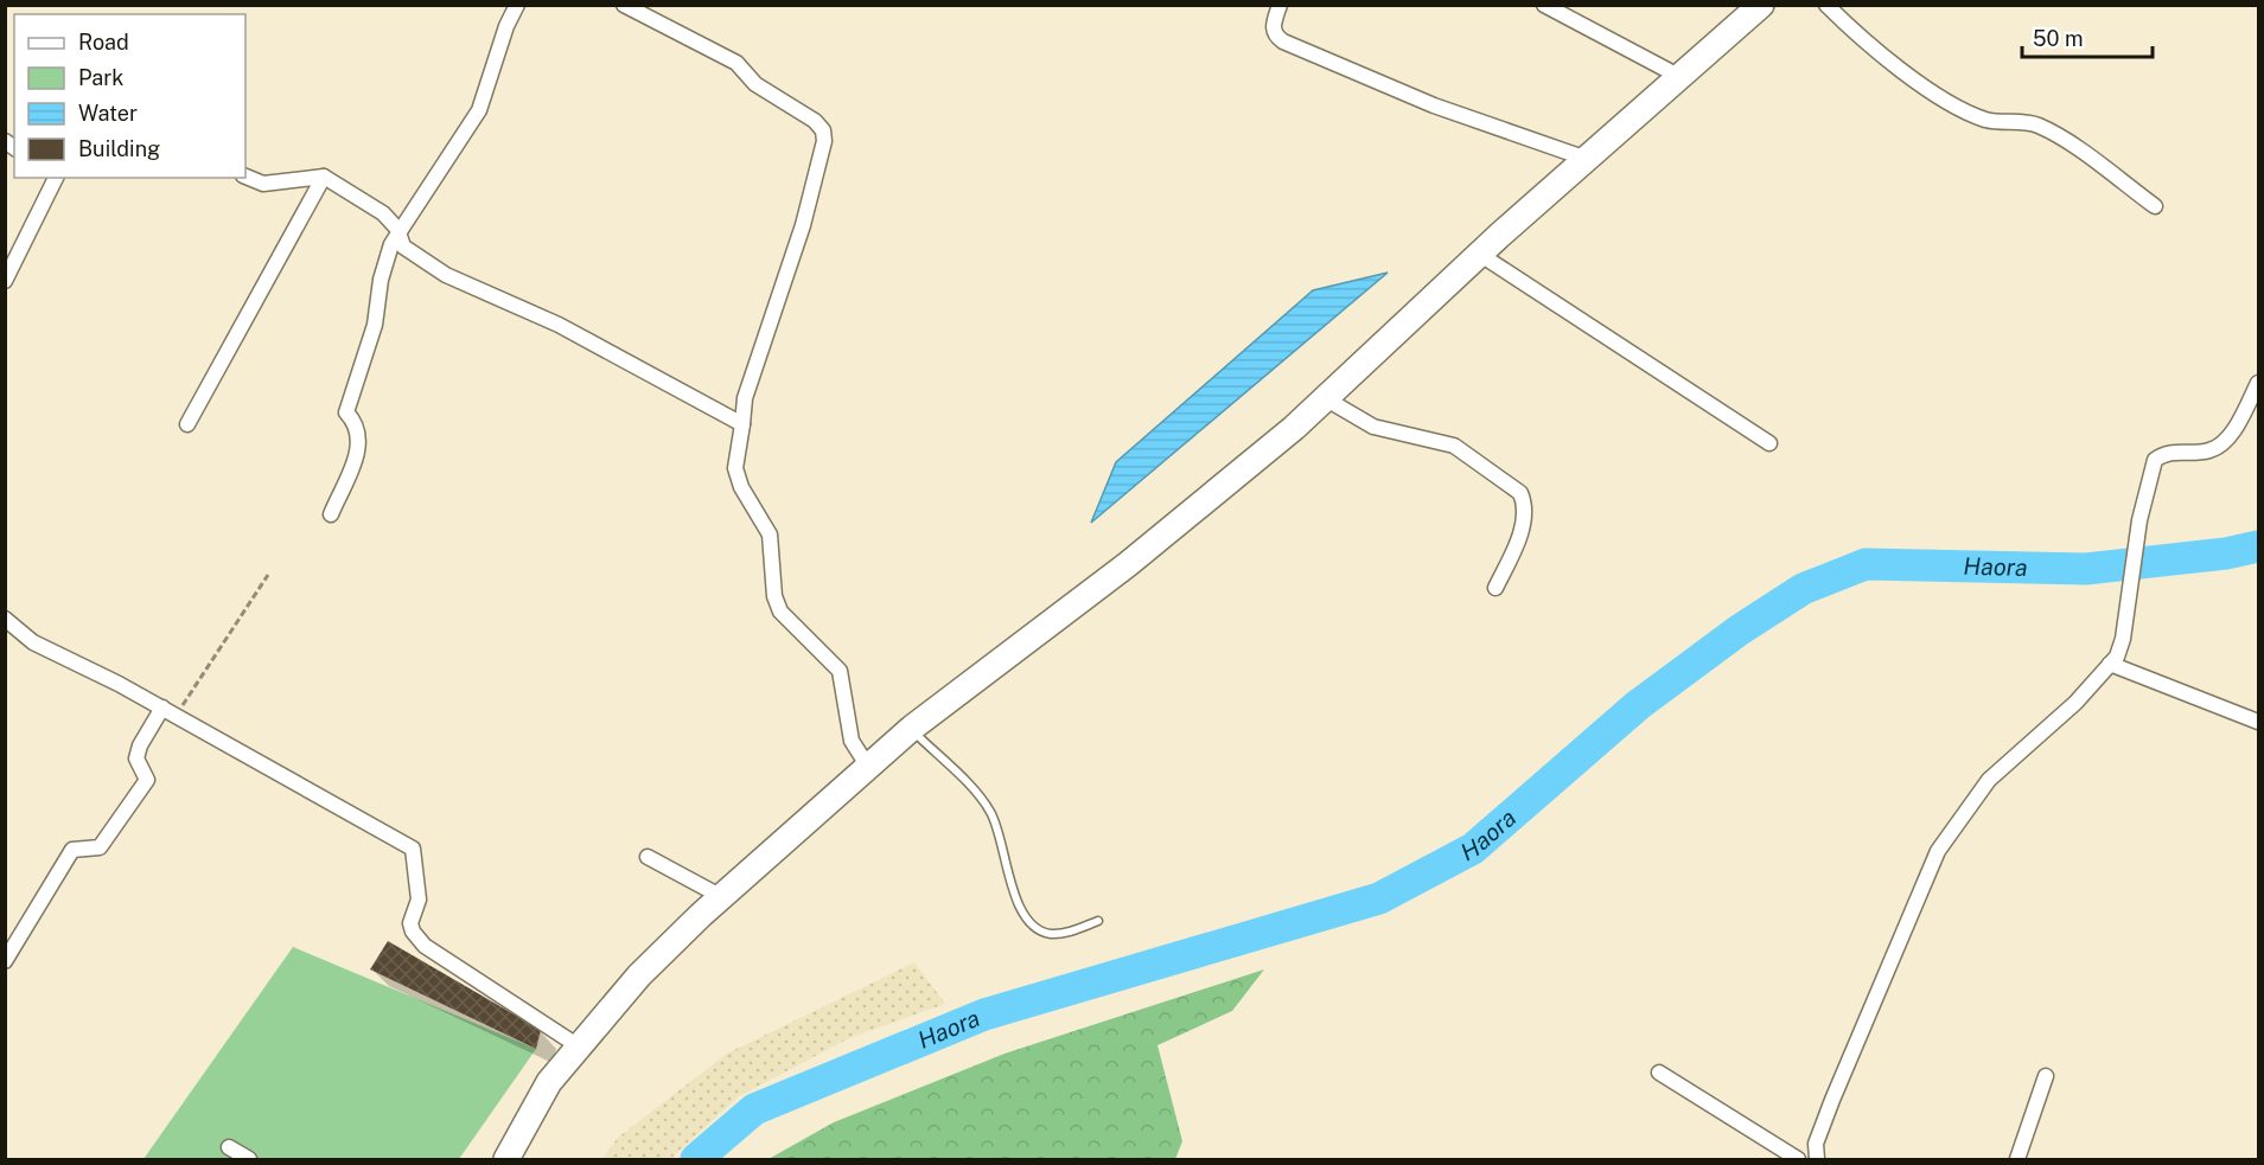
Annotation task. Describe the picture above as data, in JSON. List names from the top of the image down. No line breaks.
{"water":["Haora"],"legend":["Road","Park","Water","Building"],"scale_bar":"50 m"}
